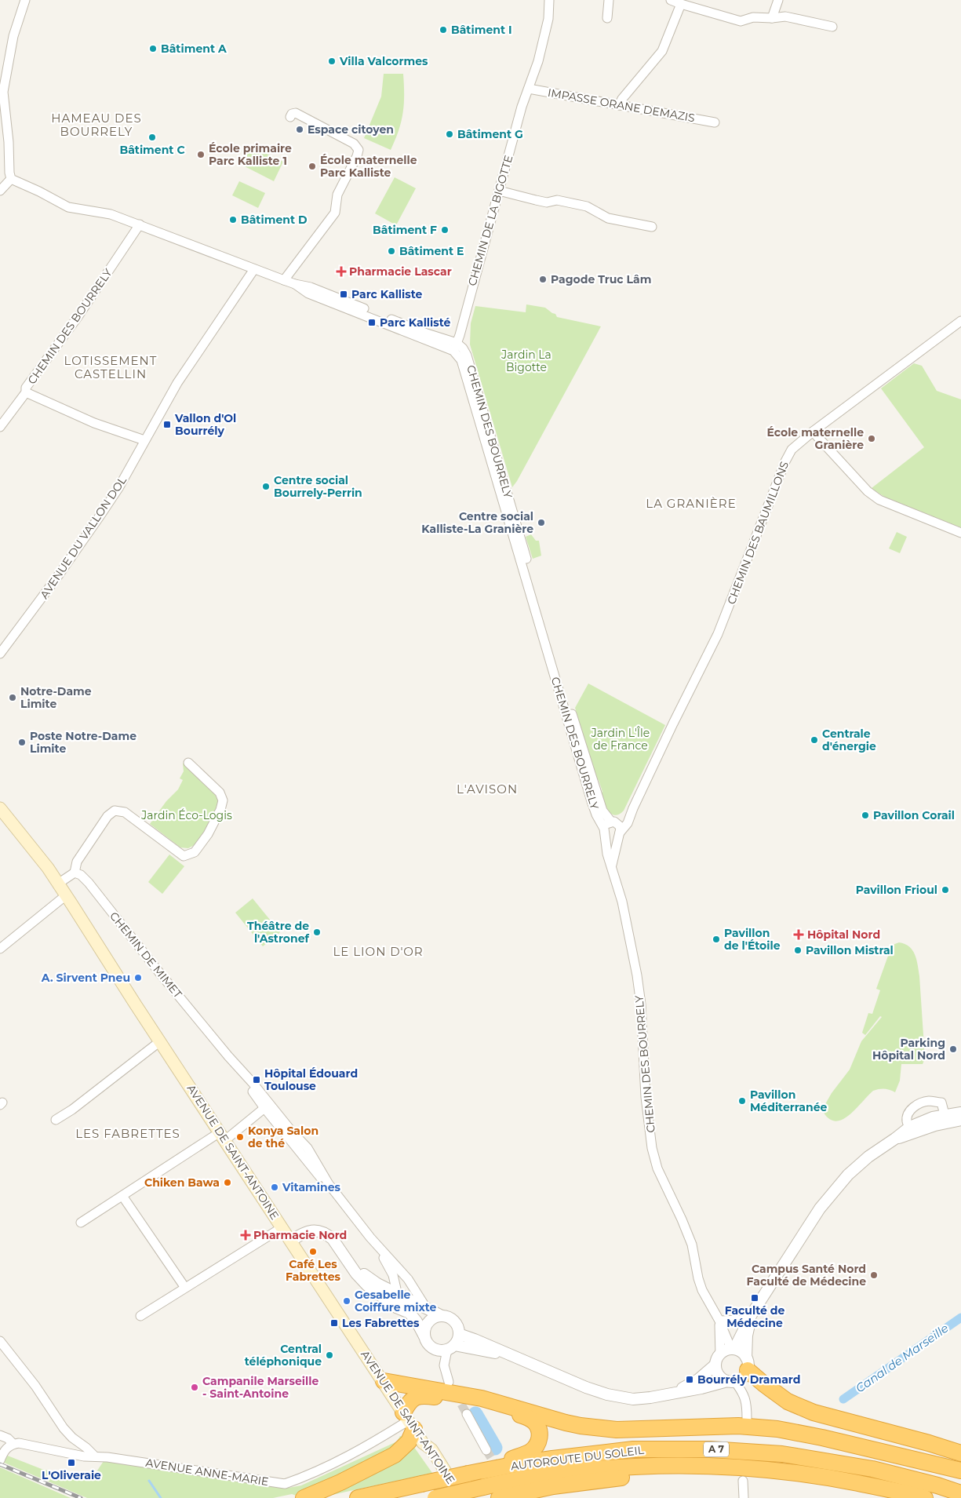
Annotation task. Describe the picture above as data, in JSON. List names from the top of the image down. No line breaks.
{"streets":{"highway":["A 7","AUTOROUTE DU SOLEIL"],"main road":["AVENUE DE SAINT-ANTOINE"],"street":["IMPASSE ORANE DEMAZIS","CHEMIN DE LA BIGOTTE","CHEMIN DES BOURRELY","CHEMIN DES BAUMILLONS","AVENUE DU VALLON DOL","CHEMIN DE MIMET","AVENUE ANNE-MARIE"]},"crossings":[["IMPASSE ORANE DEMAZIS","CHEMIN DE LA BIGOTTE"],["CHEMIN DE LA BIGOTTE","CHEMIN DES BOURRELY"],["CHEMIN DES BOURRELY","CHEMIN DES BAUMILLONS"],["AVENUE DE SAINT-ANTOINE","AVENUE ANNE-MARIE"]],"districts":["HAMEAU DES BOURRELY","LOTISSEMENT CASTELLIN","LA GRANIÈRE","L'AVISON","LE LION D'OR","LES FABRETTES"],"water":["Canal de Marseille"],"parks":["Jardin La Bigotte","Jardin L'Île de France","Jardin Éco-Logis"],"places":{"other":["Bâtiment I","Bâtiment A","Villa Valcormes","Espace citoyen","Bâtiment G","Bâtiment C","École primaire Parc Kalliste 1","École maternelle Parc Kalliste","Bâtiment D","Bâtiment F","Bâtiment E","Pagode Truc Lâm","École maternelle Granière","Centre social Bourrely-Perrin","Centre social Kalliste-La Granière","Notre-Dame Limite","Centrale d'énergie","Poste Notre-Dame Limite","Pavillon Corail","Pavillon Frioul","Théâtre de l'Astronef","Pavillon de l'Étoile","Pavillon Mistral","A. Sirvent Pneu","Parking Hôpital Nord","Pavillon Méditerranée","Konya Salon de thé","Chiken Bawa","Vitamines","Café Les Fabrettes","Campus Santé Nord Faculté de Médecine","Gesabelle Coiffure mixte","Central téléphonique","Campanile Marseille - Saint-Antoine"],"health":["Pharmacie Lascar","Hôpital Nord","Pharmacie Nord"],"transit":["Parc Kalliste","Parc Kallisté","Vallon d'Ol Bourrély","Hôpital Édouard Toulouse","Faculté de Médecine","Les Fabrettes","Bourrély Dramard","L'Oliveraie"]}}
